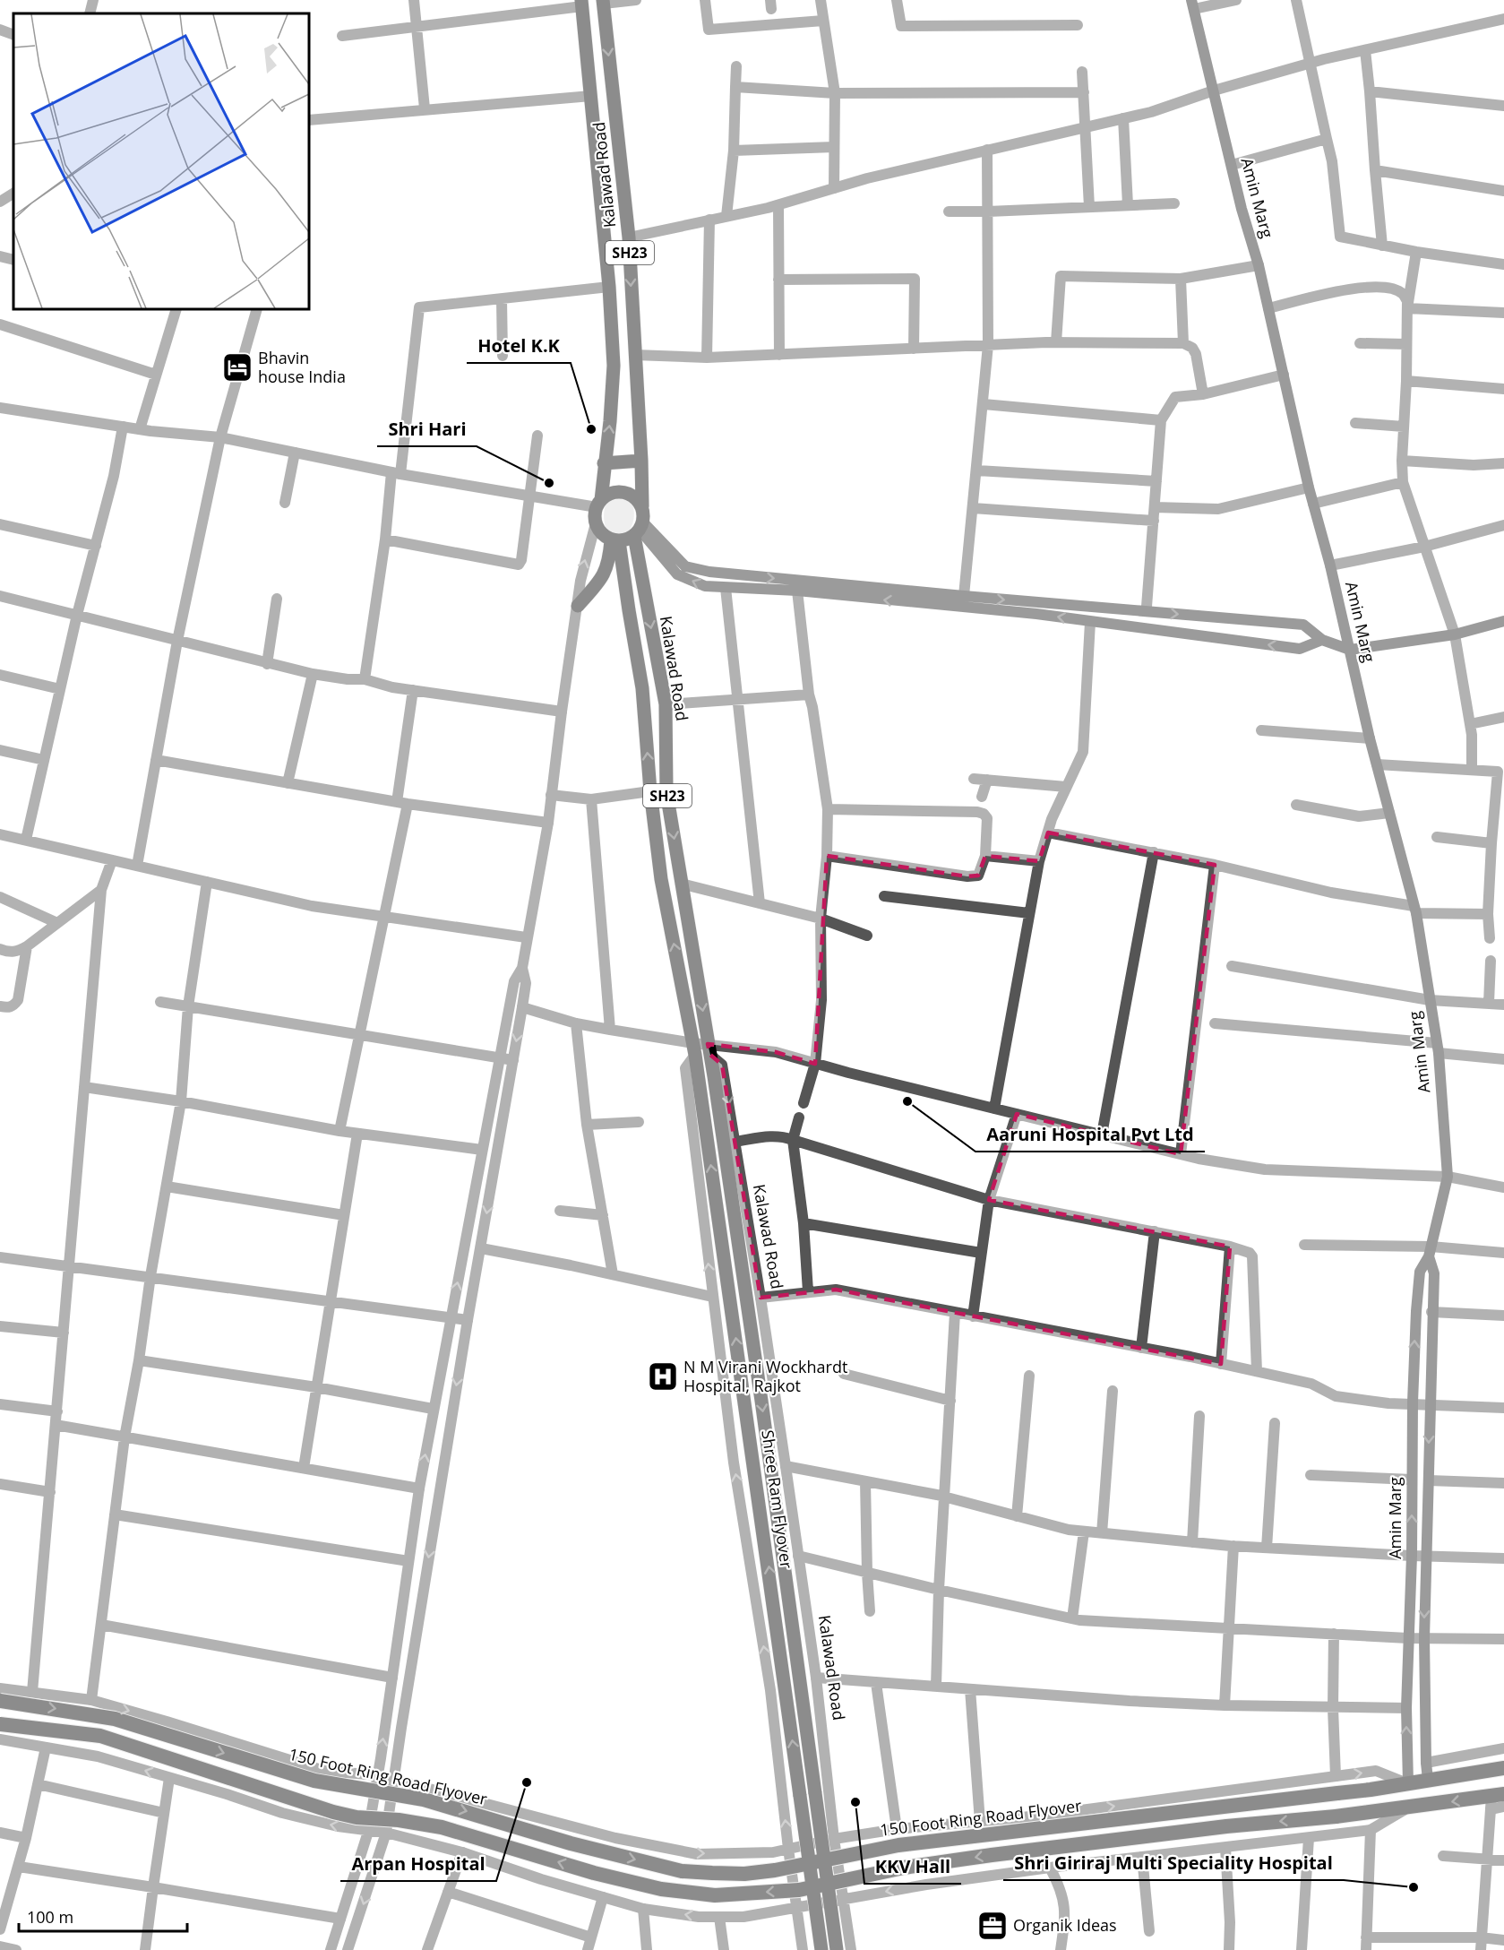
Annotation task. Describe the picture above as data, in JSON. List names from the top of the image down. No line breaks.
{"streets":{"highway":["150 Foot Ring Road Flyover"],"main road":["Kalawad Road","Amin Marg","SH23","Shree Ram Flyover"]},"crossings":[["Kalawad Road","Shree Ram Flyover"],["Amin Marg","150 Foot Ring Road Flyover"]],"places":{"hotel":["Bhavin house India"],"other":["Hotel K.K","Shri Hari","Aaruni Hospital Pvt Ltd","Arpan Hospital","KKV Hall","Shri Giriraj Multi Speciality Hospital"],"hospital":["N M Virani Wockhardt Hospital, Rajkot"],"office":["Organik Ideas"]},"scale_bar":"100 m"}
